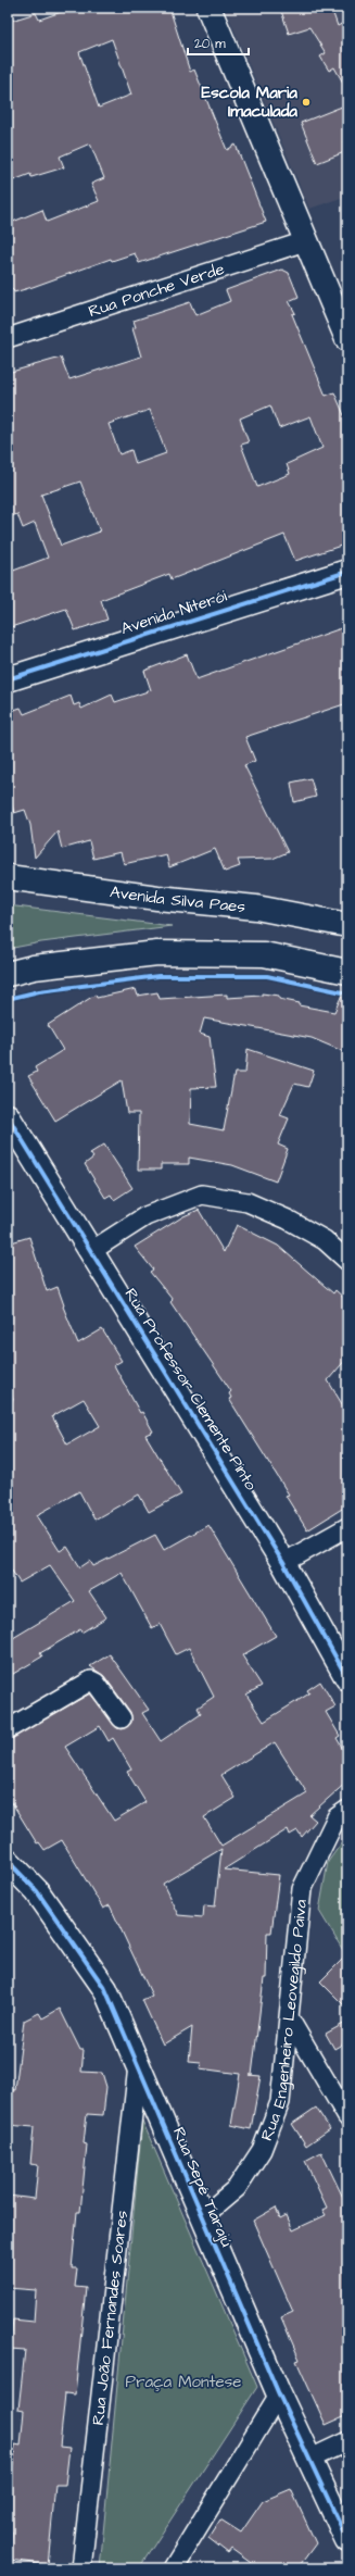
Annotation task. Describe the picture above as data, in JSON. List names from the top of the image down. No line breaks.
{"streets":{"street":["Rua Ponche Verde","Avenida Niterói","Avenida Silva Paes","Rua Professor Clemente Pinto","Rua Engenheiro Leovegildo Paiva","Rua Sepé Tiarajú","Rua João Fernandes Soares"]},"crossings":[["Rua Engenheiro Leovegildo Paiva","Rua Sepé Tiarajú"],["Rua Sepé Tiarajú","Rua João Fernandes Soares"]],"parks":["Praça Montese"],"places":["Escola Maria Imaculada"],"scale_bar":"20 m"}
